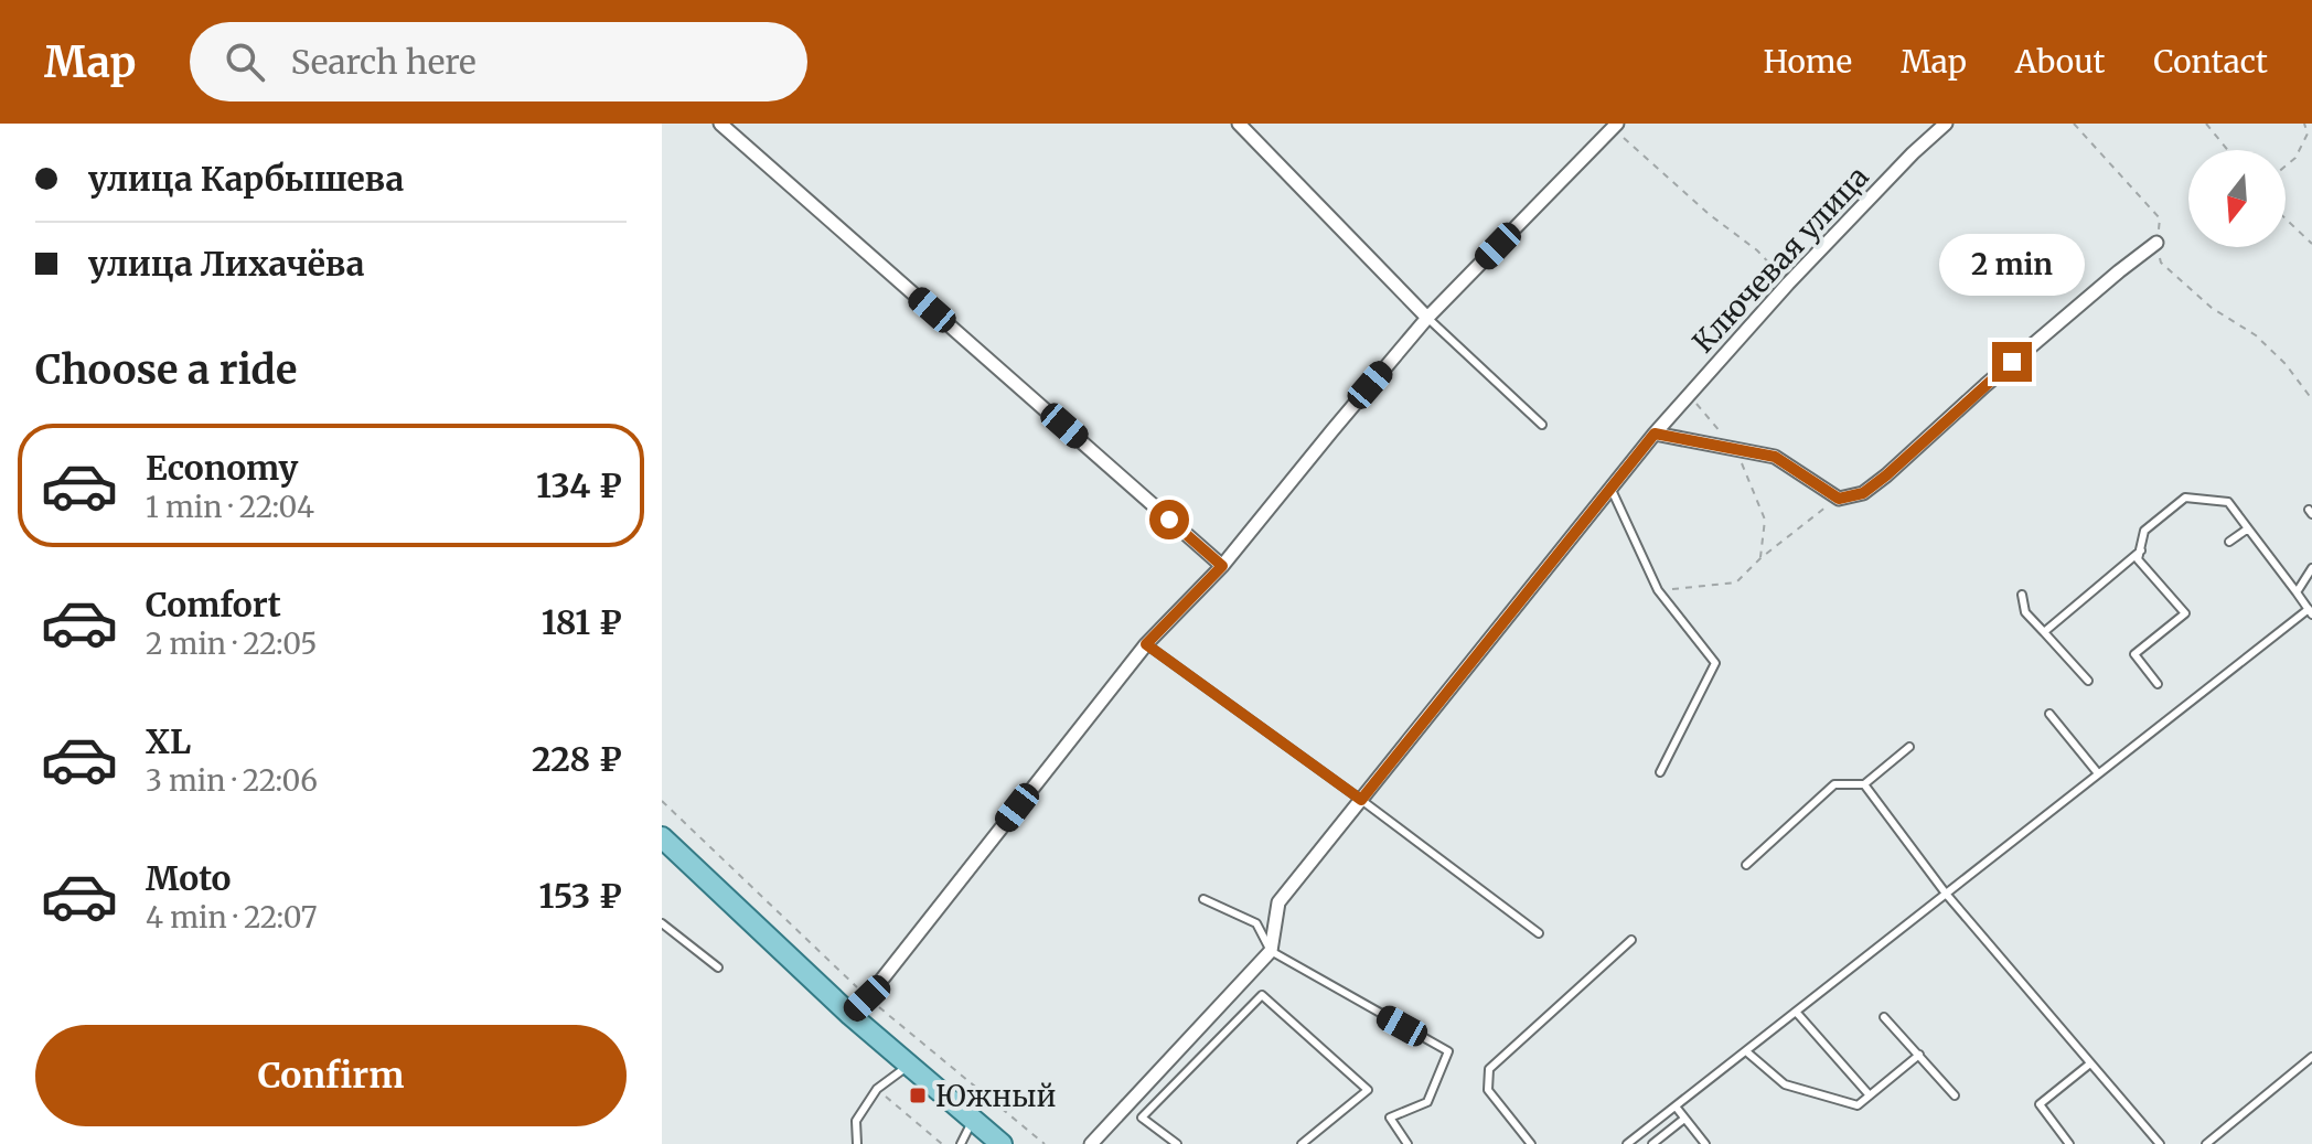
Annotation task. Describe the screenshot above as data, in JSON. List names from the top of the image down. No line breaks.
{"streets":{"street":["Ключевая улица"]},"places":{"transit":["Южный"]},"north":"bottom","page":{"header":"Map","search":"Search here","nav":["Home","Map","About","Contact"],"banner":["улица Карбышева","улица Лихачёва"],"bubble":"2 min","heading":"Choose a ride","list":[{"name":"Economy","note":"1 min · 22:04","value":"134 ₽"},{"name":"Comfort","note":"2 min · 22:05","value":"181 ₽"},{"name":"XL","note":"3 min · 22:06","value":"228 ₽"},{"name":"Moto","note":"4 min · 22:07","value":"153 ₽"}],"buttons":"Confirm"}}
